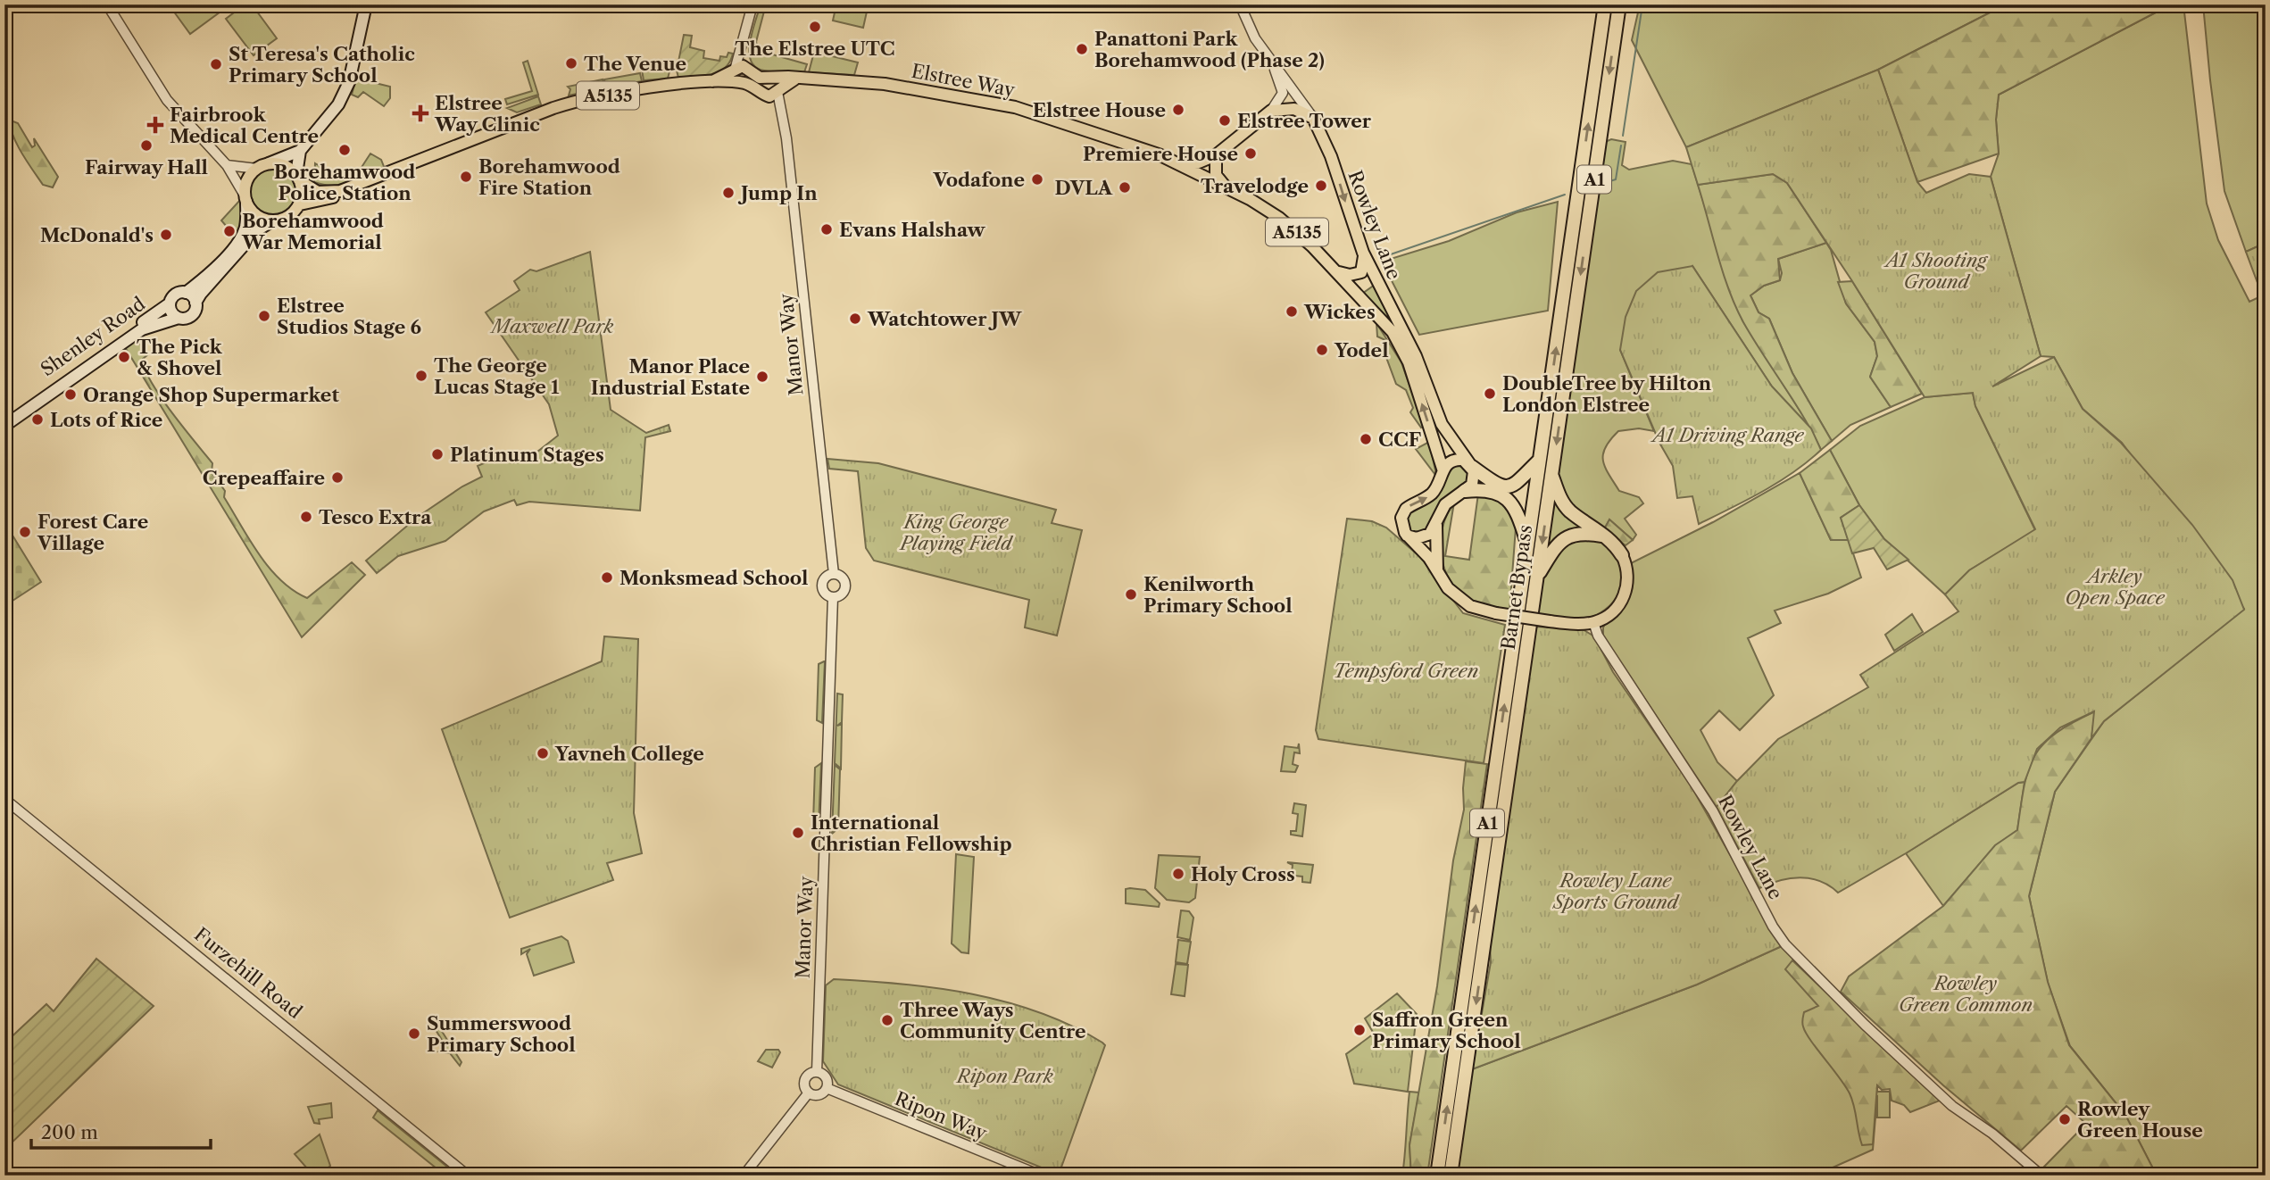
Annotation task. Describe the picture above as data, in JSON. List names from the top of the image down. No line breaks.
{"streets":{"highway":["A1","Barnet Bypass"],"main road":["Elstree Way","A5135","Rowley Lane","Shenley Road"],"street":["Manor Way","Furzehill Road","Ripon Way"]},"crossings":[["Elstree Way","A5135"],["Elstree Way","Manor Way"],["A5135","Rowley Lane"],["Manor Way","Ripon Way"]],"parks":["A1 Shooting Ground","Maxwell Park","A1 Driving Range","King George Playing Field","Arkley Open Space","Tempsford Green","Rowley Lane Sports Ground","Rowley Green Common","Ripon Park"],"places":{"other":["The Elstree UTC","Panattoni Park Borehamwood (Phase 2)","The Venue","St Teresa's Catholic Primary School","Elstree House","Elstree Tower","Fairway Hall","Borehamwood Police Station","Premiere House","Borehamwood Fire Station","Vodafone","Travelodge","DVLA","Jump In","Evans Halshaw","Borehamwood War Memorial","McDonald's","Wickes","Elstree Studios Stage 6","Watchtower JW","Yodel","The Pick & Shovel","The George Lucas Stage 1","Manor Place Industrial Estate","DoubleTree by Hilton London Elstree","Orange Shop Supermarket","Lots of Rice","CCF","Platinum Stages","Crepeaffaire","Tesco Extra","Forest Care Village","Monksmead School","Kenilworth Primary School","Yavneh College","International Christian Fellowship","Holy Cross","Three Ways Community Centre","Saffron Green Primary School","Summerswood Primary School","Rowley Green House"],"health":["Elstree Way Clinic","Fairbrook Medical Centre"]},"scale_bar":"200 m"}
